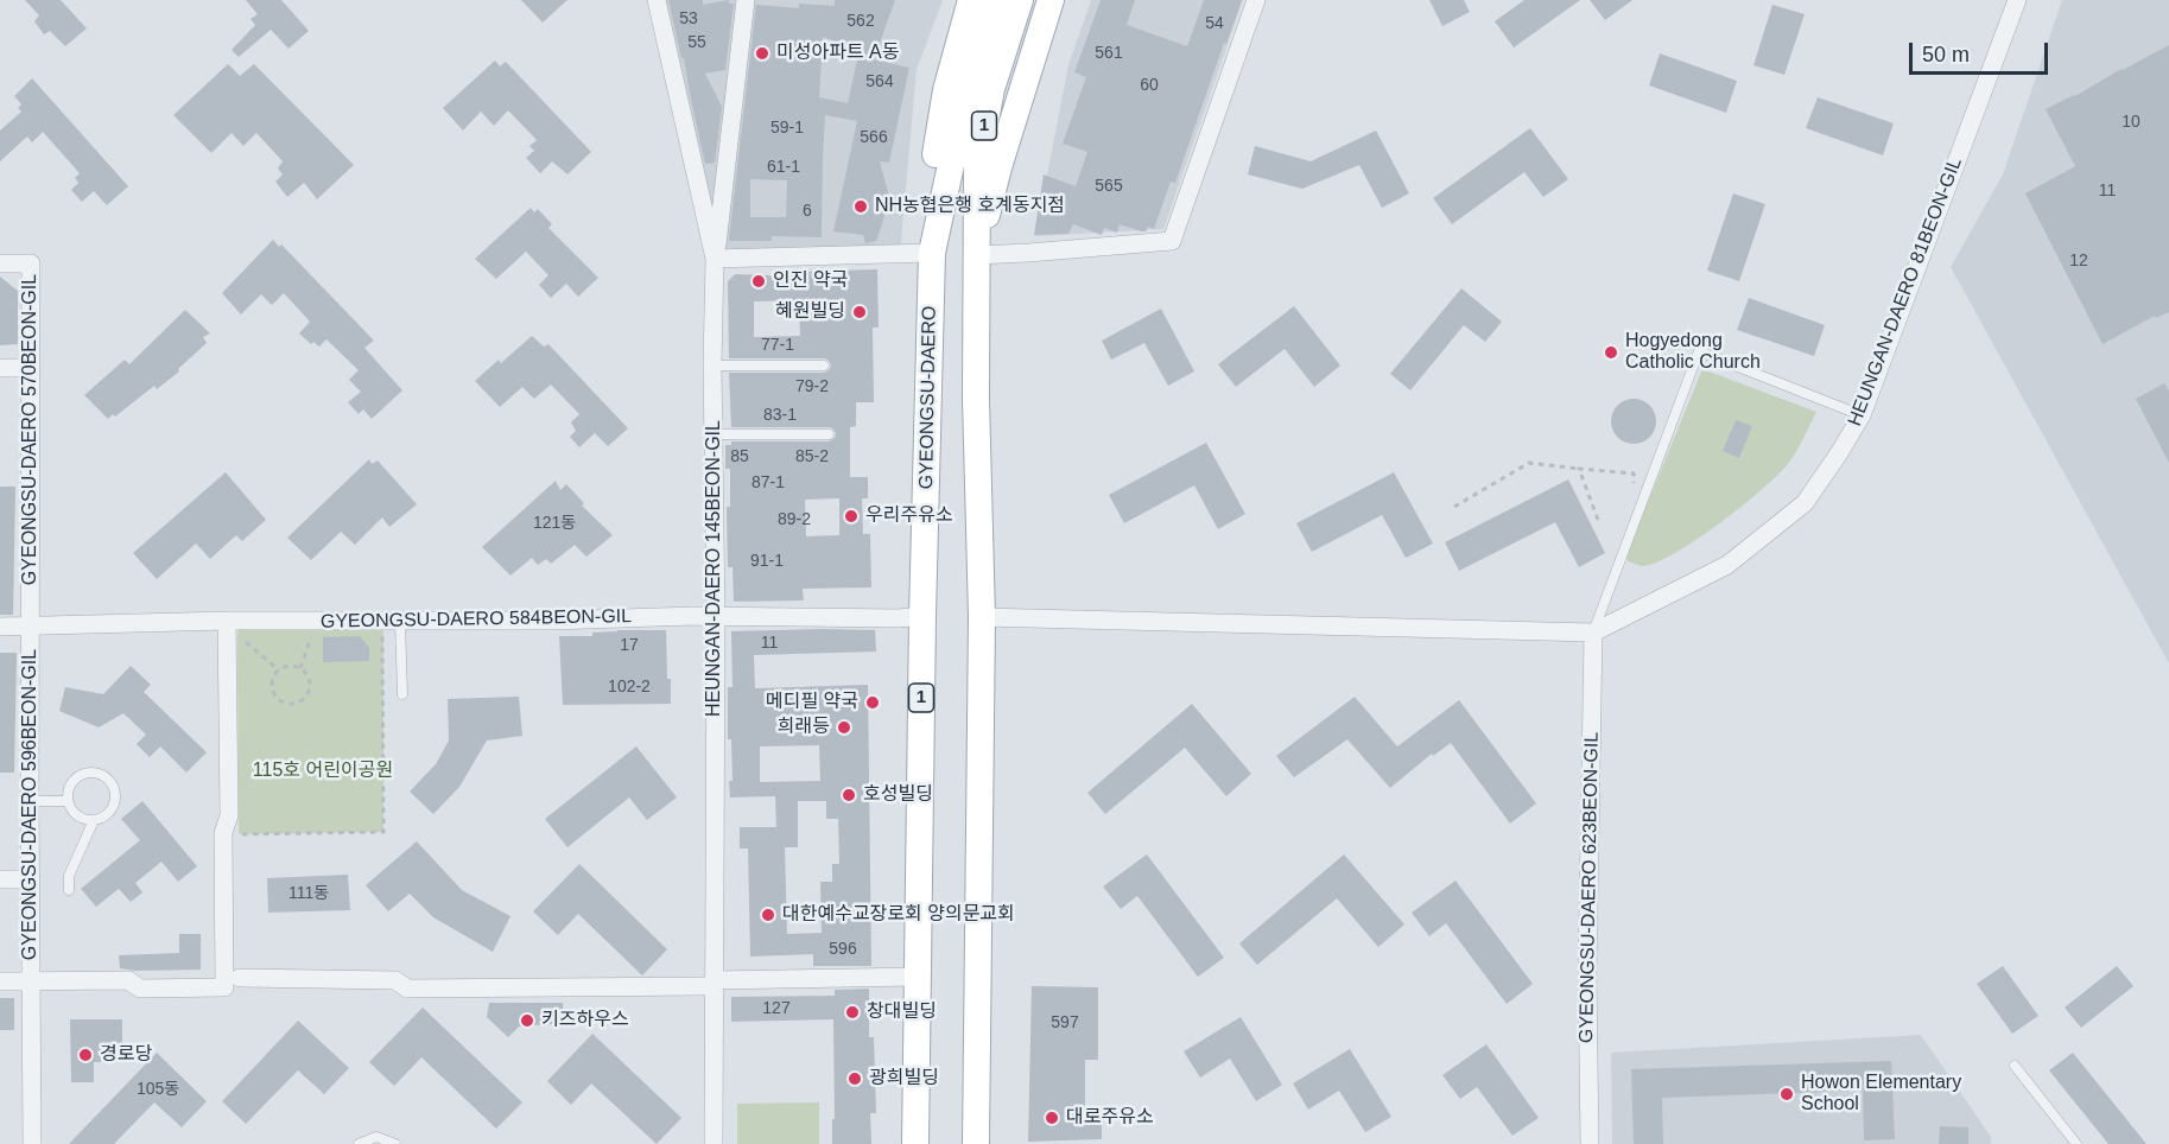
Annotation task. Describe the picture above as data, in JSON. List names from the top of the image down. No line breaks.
{"streets":{"main road":["1","GYEONGSU-DAERO"],"street":["HEUNGAN-DAERO 81BEON-GIL","GYEONGSU-DAERO 570BEON-GIL","HEUNGAN-DAERO 145BEON-GIL","GYEONGSU-DAERO 584BEON-GIL","GYEONGSU-DAERO 596BEON-GIL","GYEONGSU-DAERO 623BEON-GIL"]},"crossings":[["HEUNGAN-DAERO 81BEON-GIL","GYEONGSU-DAERO 623BEON-GIL"],["GYEONGSU-DAERO","GYEONGSU-DAERO 584BEON-GIL"],["GYEONGSU-DAERO","GYEONGSU-DAERO 596BEON-GIL"],["GYEONGSU-DAERO 570BEON-GIL","GYEONGSU-DAERO 584BEON-GIL"],["GYEONGSU-DAERO 570BEON-GIL","GYEONGSU-DAERO 596BEON-GIL"],["HEUNGAN-DAERO 145BEON-GIL","GYEONGSU-DAERO 584BEON-GIL"],["HEUNGAN-DAERO 145BEON-GIL","GYEONGSU-DAERO 596BEON-GIL"],["GYEONGSU-DAERO 584BEON-GIL","GYEONGSU-DAERO 596BEON-GIL"]],"parks":["115호 어린이공원"],"places":["미성아파트 A동","NH농협은행 호계동지점","인진 약국","혜원빌딩","Hogyedong Catholic Church","우리주유소","메디필 약국","희래등","호성빌딩","대한예수교장로회 양의문교회","창대빌딩","키즈하우스","경로당","광희빌딩","Howon Elementary School","대로주유소"],"house_numbers":["53","562","54","55","561","564","60","10","59-1","566","61-1","565","11","6","12","77-1","79-2","83-1","85","85-2","87-1","89-2","121동","91-1","11","17","102-2","111동","596","127","597","105동"],"scale_bar":"50 m"}
